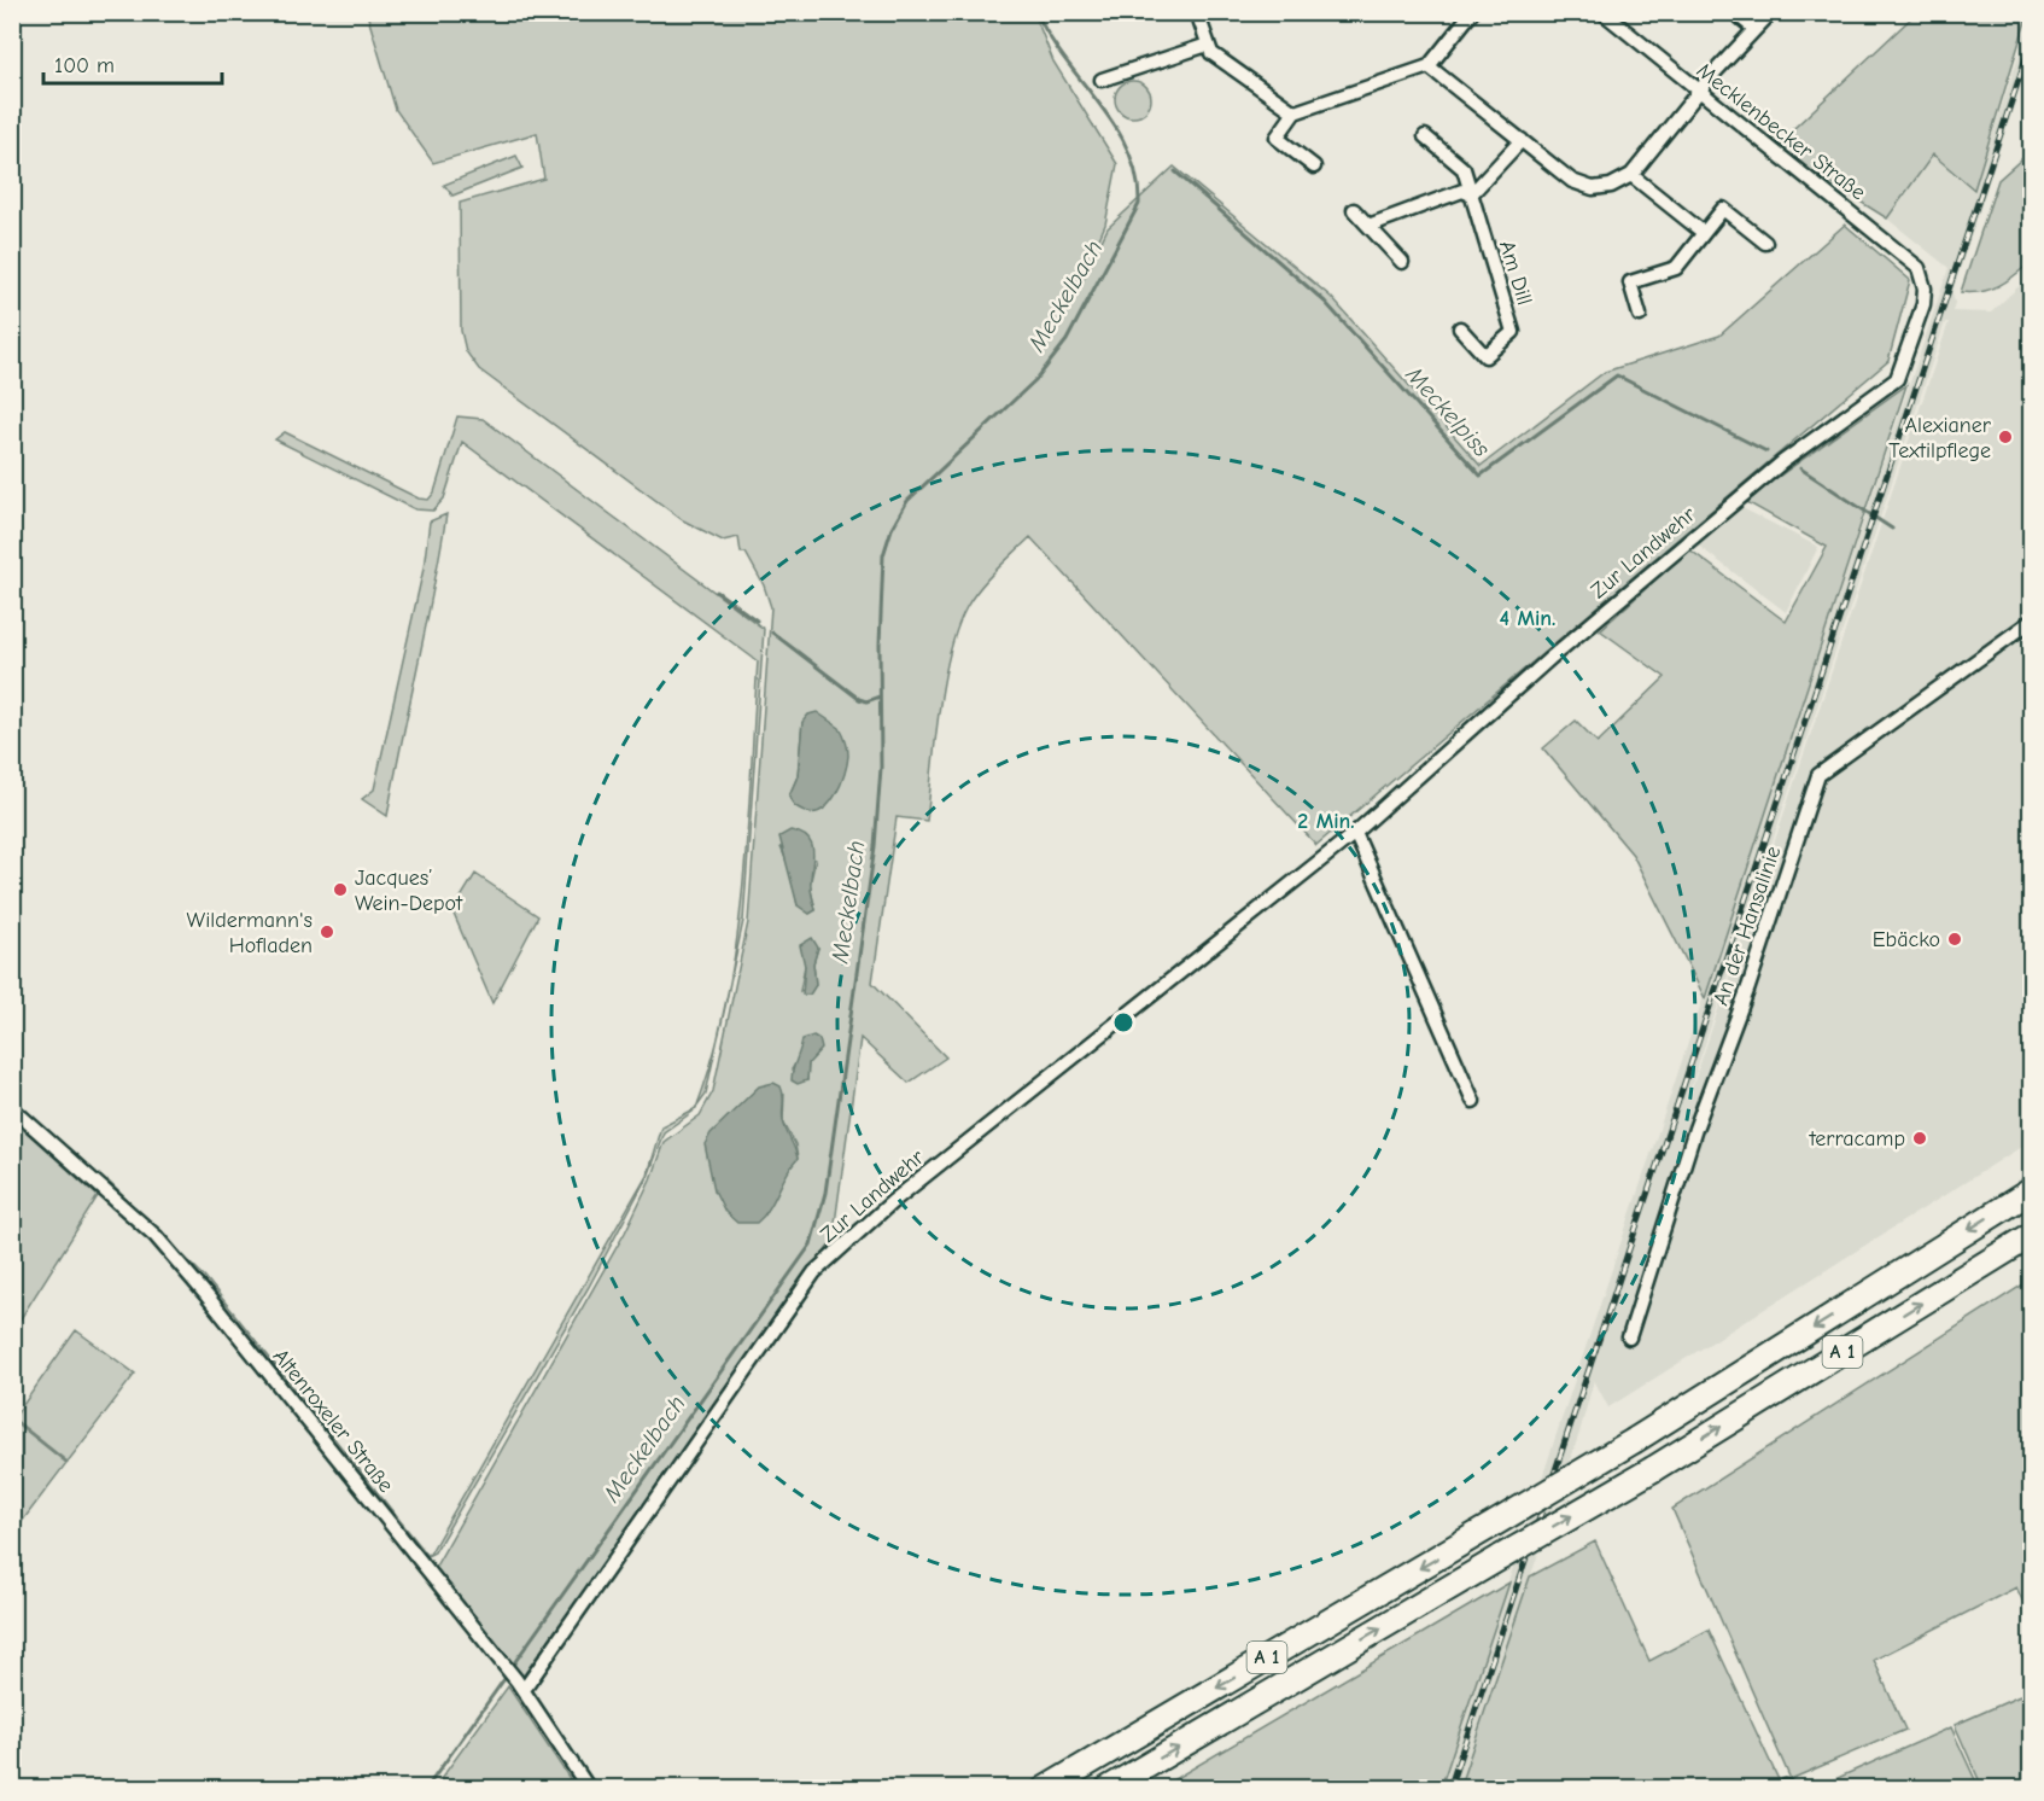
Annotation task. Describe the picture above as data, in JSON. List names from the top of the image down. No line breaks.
{"streets":{"highway":["A 1"],"street":["Mecklenbecker Straße","Am Dill","Zur Landwehr","An der Hansalinie","Altenroxeler Straße"]},"crossings":[["Mecklenbecker Straße","Zur Landwehr"],["Zur Landwehr","Altenroxeler Straße"]],"water":["Meckelbach","Meckelpiss"],"places":["Alexianer Textilpflege","Jacques’ Wein-Depot","Wildermann's Hofladen","Ebäcko","terracamp"],"scale_bar":"100 m","rings":["4 Min.","2 Min."]}
